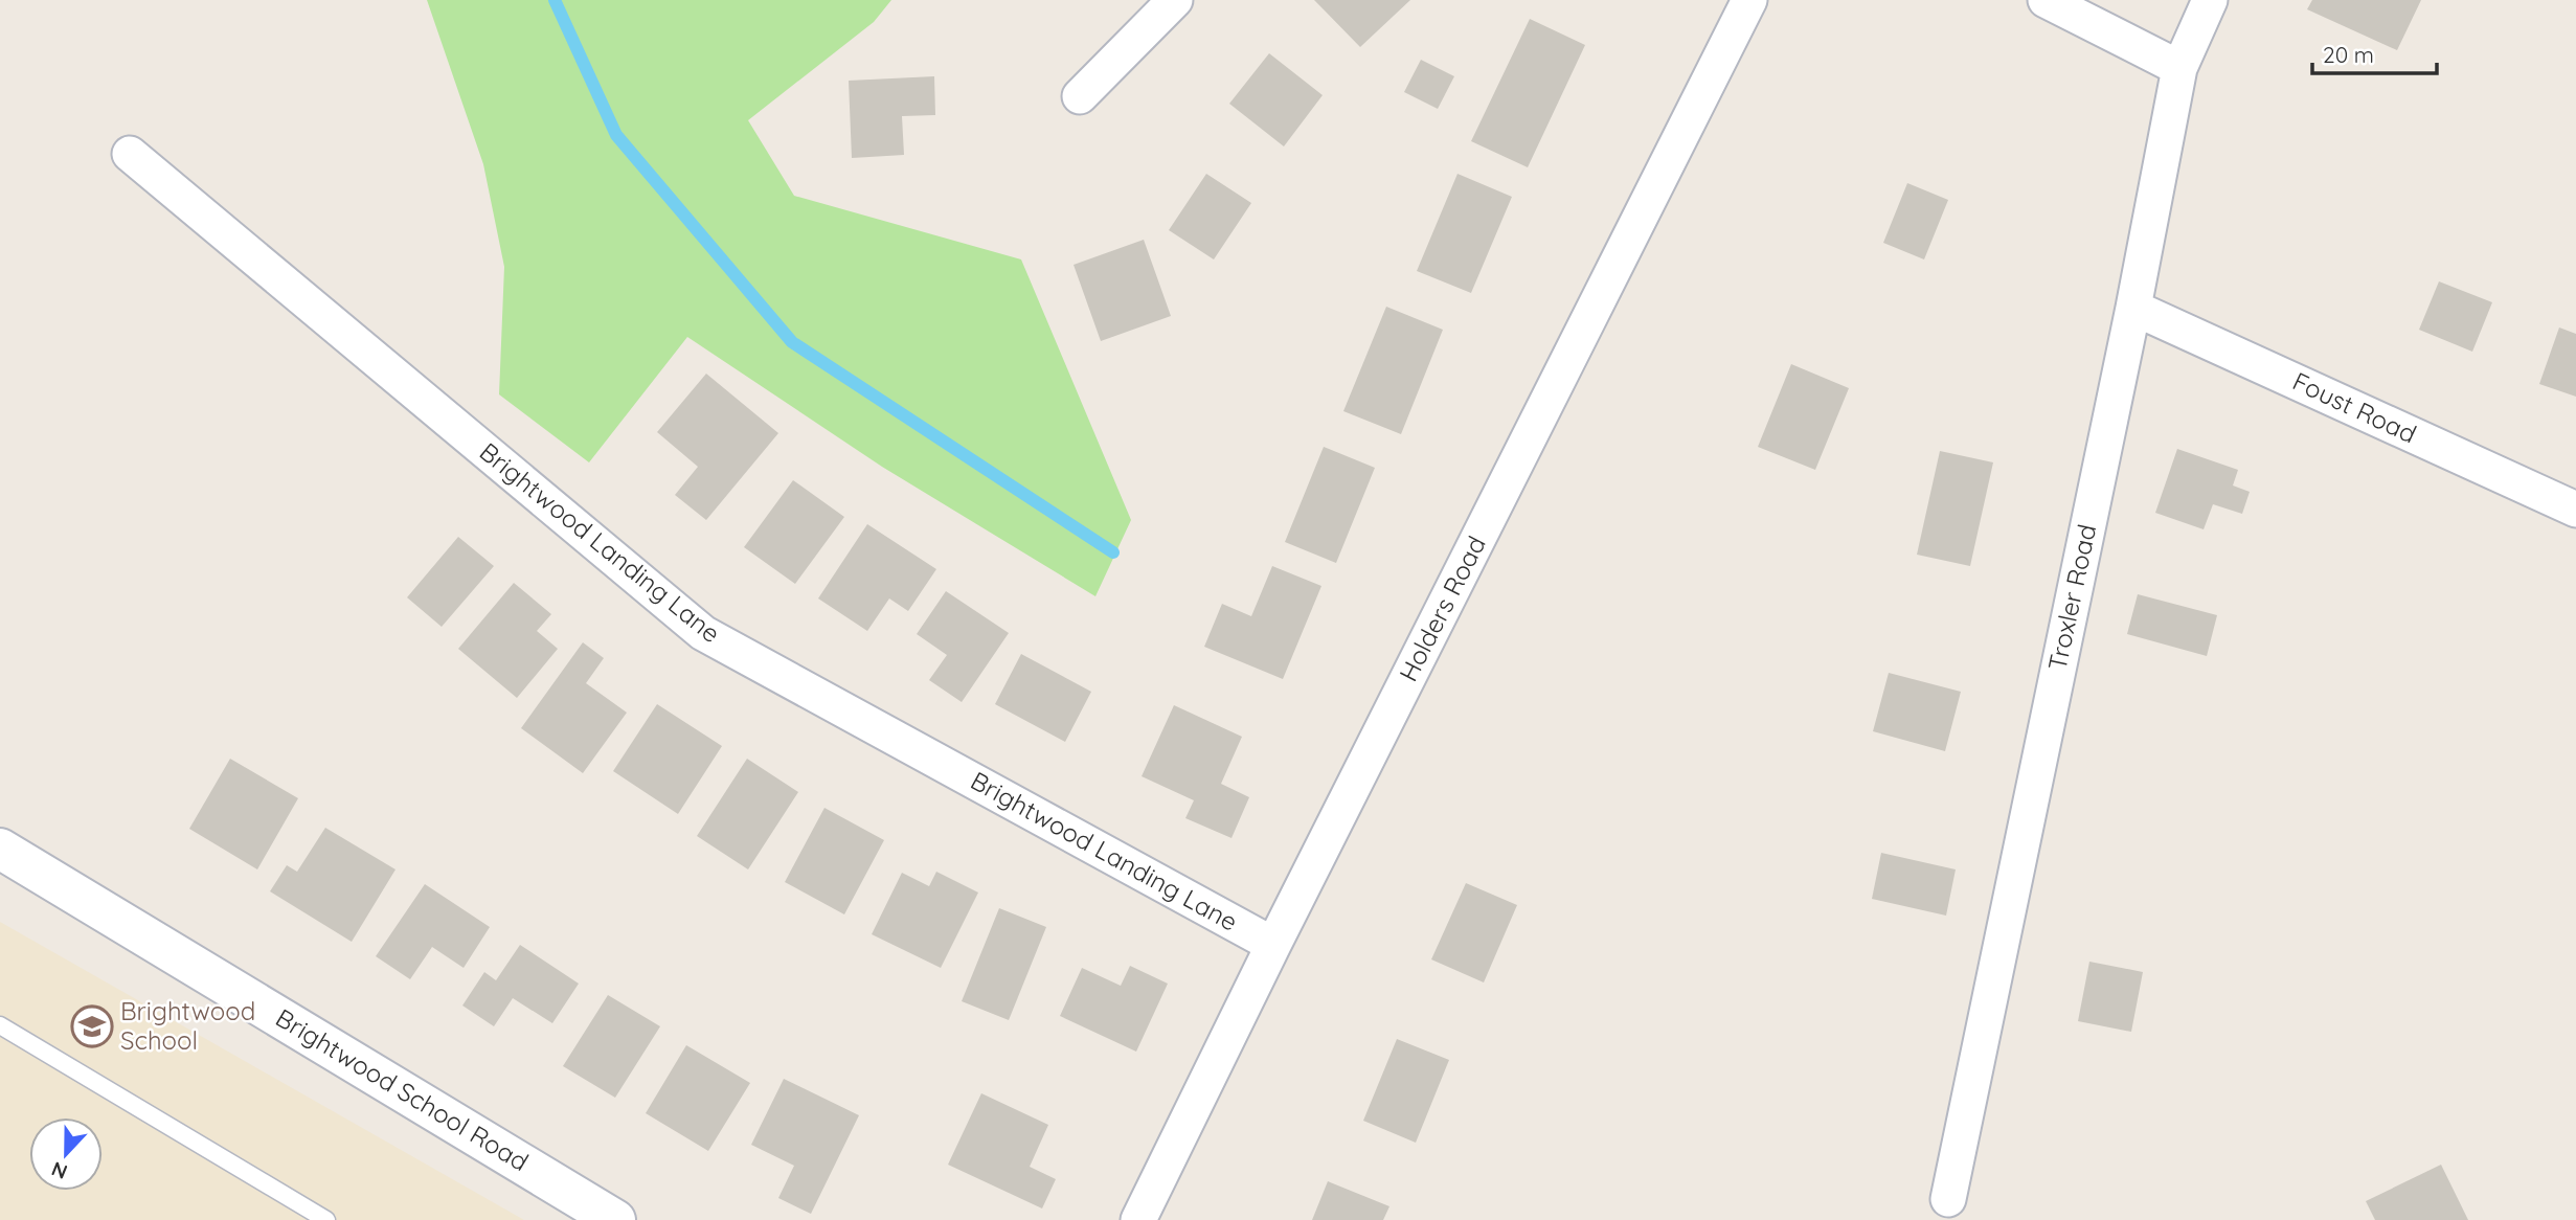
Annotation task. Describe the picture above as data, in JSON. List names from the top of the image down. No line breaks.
{"streets":{"main road":["Brightwood School Road"],"street":["Foust Road","Brightwood Landing Lane","Troxler Road","Holders Road"]},"crossings":[["Foust Road","Troxler Road"],["Brightwood Landing Lane","Holders Road"]],"places":{"school or university":["Brightwood School"]},"scale_bar":"20 m","north":"bottom"}
